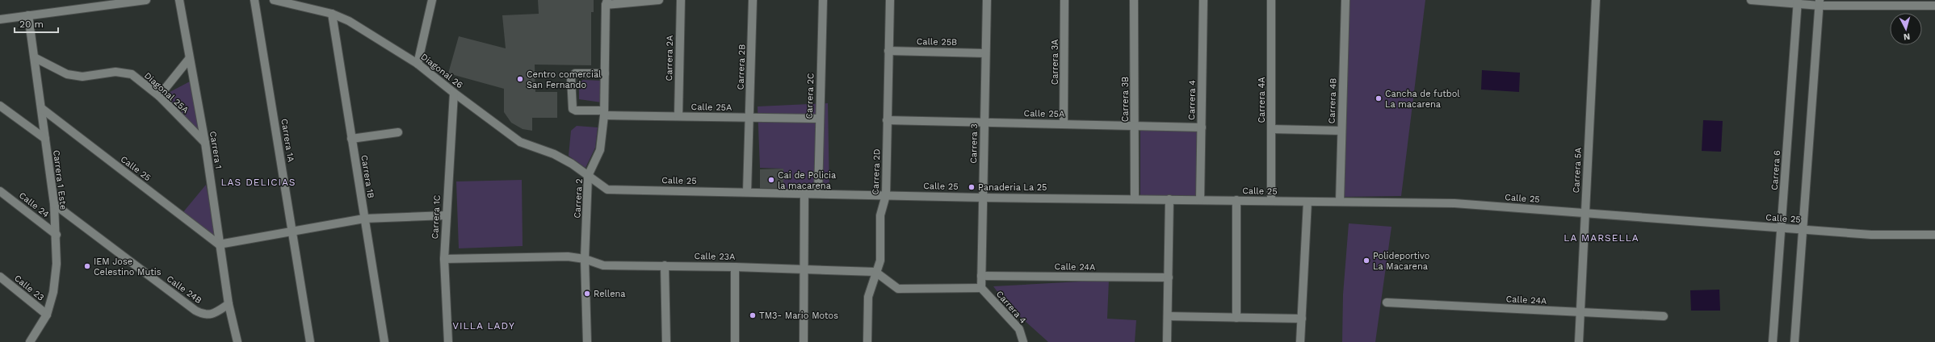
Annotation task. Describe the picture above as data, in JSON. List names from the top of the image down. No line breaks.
{"streets":{"street":["Calle 25B","Carrera 2A","Carrera 3A","Carrera 2B","Diagonal 26","Diagonal 25A","Carrera 2C","Carrera 3B","Carrera 4","Carrera 4A","Carrera 4B","Calle 25A","Carrera 1A","Carrera 3","Carrera 1","Calle 25","Carrera 5A","Carrera 6","Carrera 2D","Carrera 1B","Carrera 1 Este","Carrera 2","Calle 24","Carrera 1C","Calle 23A","Calle 24A","Calle 23","Calle 24B"]},"crossings":[["Calle 25B","Carrera 3"],["Calle 25B","Carrera 2D"],["Carrera 2A","Calle 25A"],["Carrera 3A","Calle 25A"],["Carrera 2B","Calle 25A"],["Carrera 2B","Calle 25"],["Diagonal 26","Calle 25"],["Diagonal 26","Carrera 1B"],["Diagonal 26","Carrera 2"],["Diagonal 26","Carrera 1C"],["Diagonal 25A","Carrera 1"],["Diagonal 25A","Carrera 1 Este"],["Carrera 2C","Calle 25A"],["Carrera 2C","Calle 25"],["Carrera 3B","Calle 25A"],["Carrera 3B","Calle 25"],["Carrera 4","Calle 25A"],["Carrera 4","Carrera 3"],["Carrera 4","Calle 25"],["Carrera 4A","Calle 25"],["Carrera 4B","Calle 25"],["Calle 25A","Carrera 3"],["Calle 25A","Carrera 2D"],["Calle 25A","Carrera 2"],["Carrera 3","Calle 25"],["Carrera 3","Calle 24A"],["Carrera 1","Calle 25"],["Carrera 1","Calle 24B"],["Calle 25","Carrera 5A"],["Calle 25","Carrera 6"],["Calle 25","Carrera 2D"],["Calle 25","Carrera 1 Este"],["Calle 25","Carrera 2"],["Carrera 5A","Calle 24A"],["Carrera 2D","Calle 23A"],["Carrera 1 Este","Calle 24"],["Carrera 1 Este","Calle 23"],["Carrera 1 Este","Calle 24B"],["Carrera 2","Calle 23A"],["Carrera 1C","Calle 23A"]],"districts":["LAS DELICIAS","LA MARSELLA","VILLA LADY"],"places":["Centro comercial San Fernando","Cancha de futbol La macarena","Cai de Policia la macarena","Panaderia La 25","Polideportivo La Macarena","IEM Jose Celestino Mutis","Rellena","TM3- Mario Motos"],"scale_bar":"20 m","north":"bottom"}
